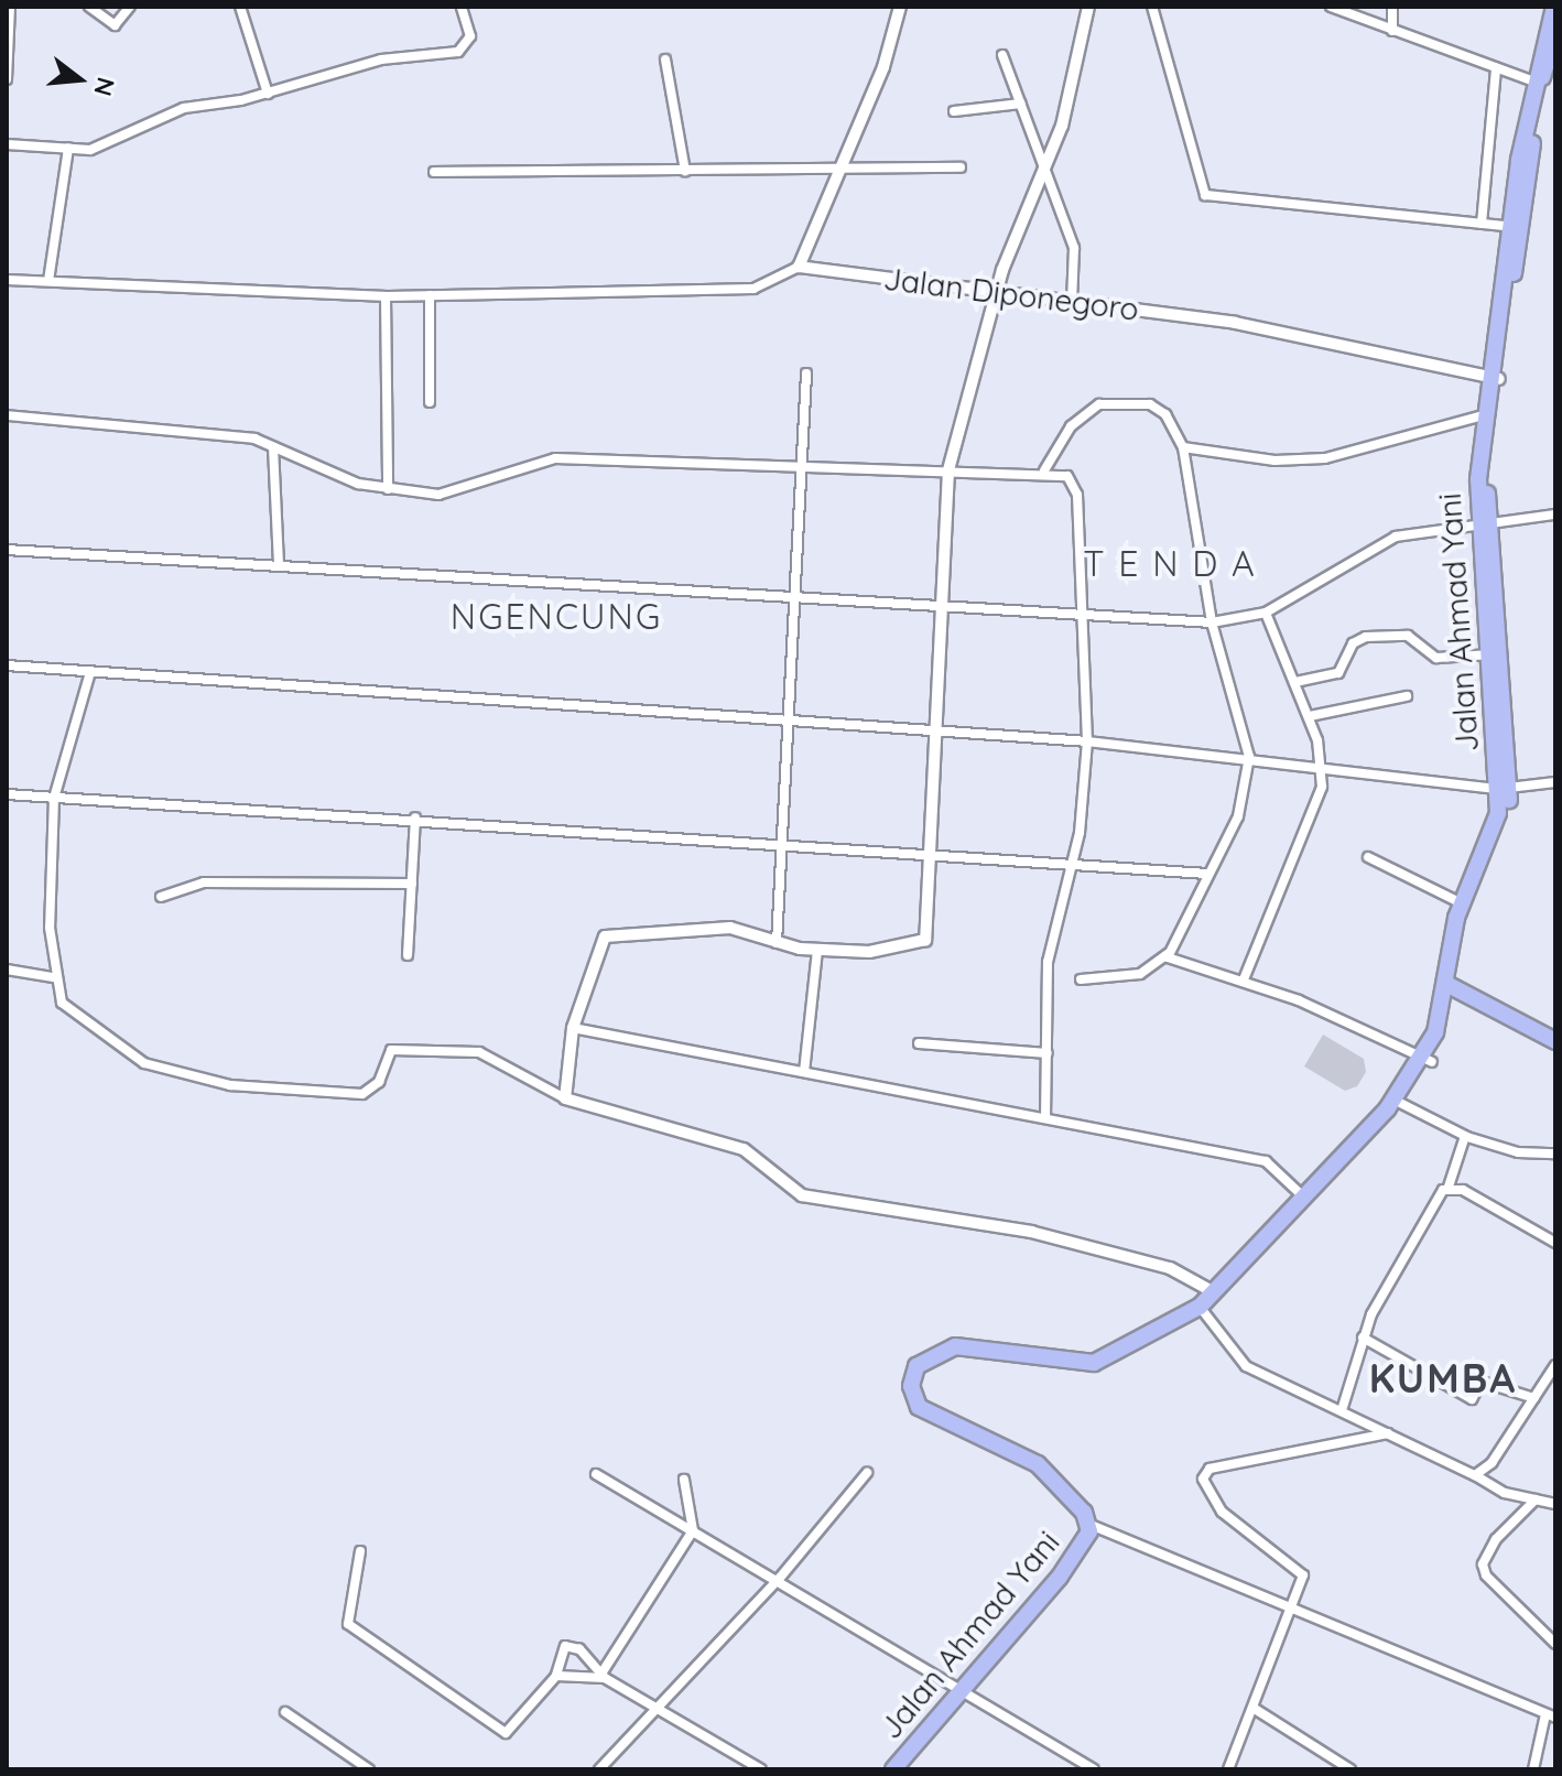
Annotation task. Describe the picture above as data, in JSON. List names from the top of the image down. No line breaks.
{"streets":{"highway":["Jalan Ahmad Yani"],"street":["Jalan Diponegoro"]},"crossings":[["Jalan Diponegoro","Jalan Ahmad Yani"]],"districts":["T E N D A","NGENCUNG","KUMBA"],"north":"right"}
